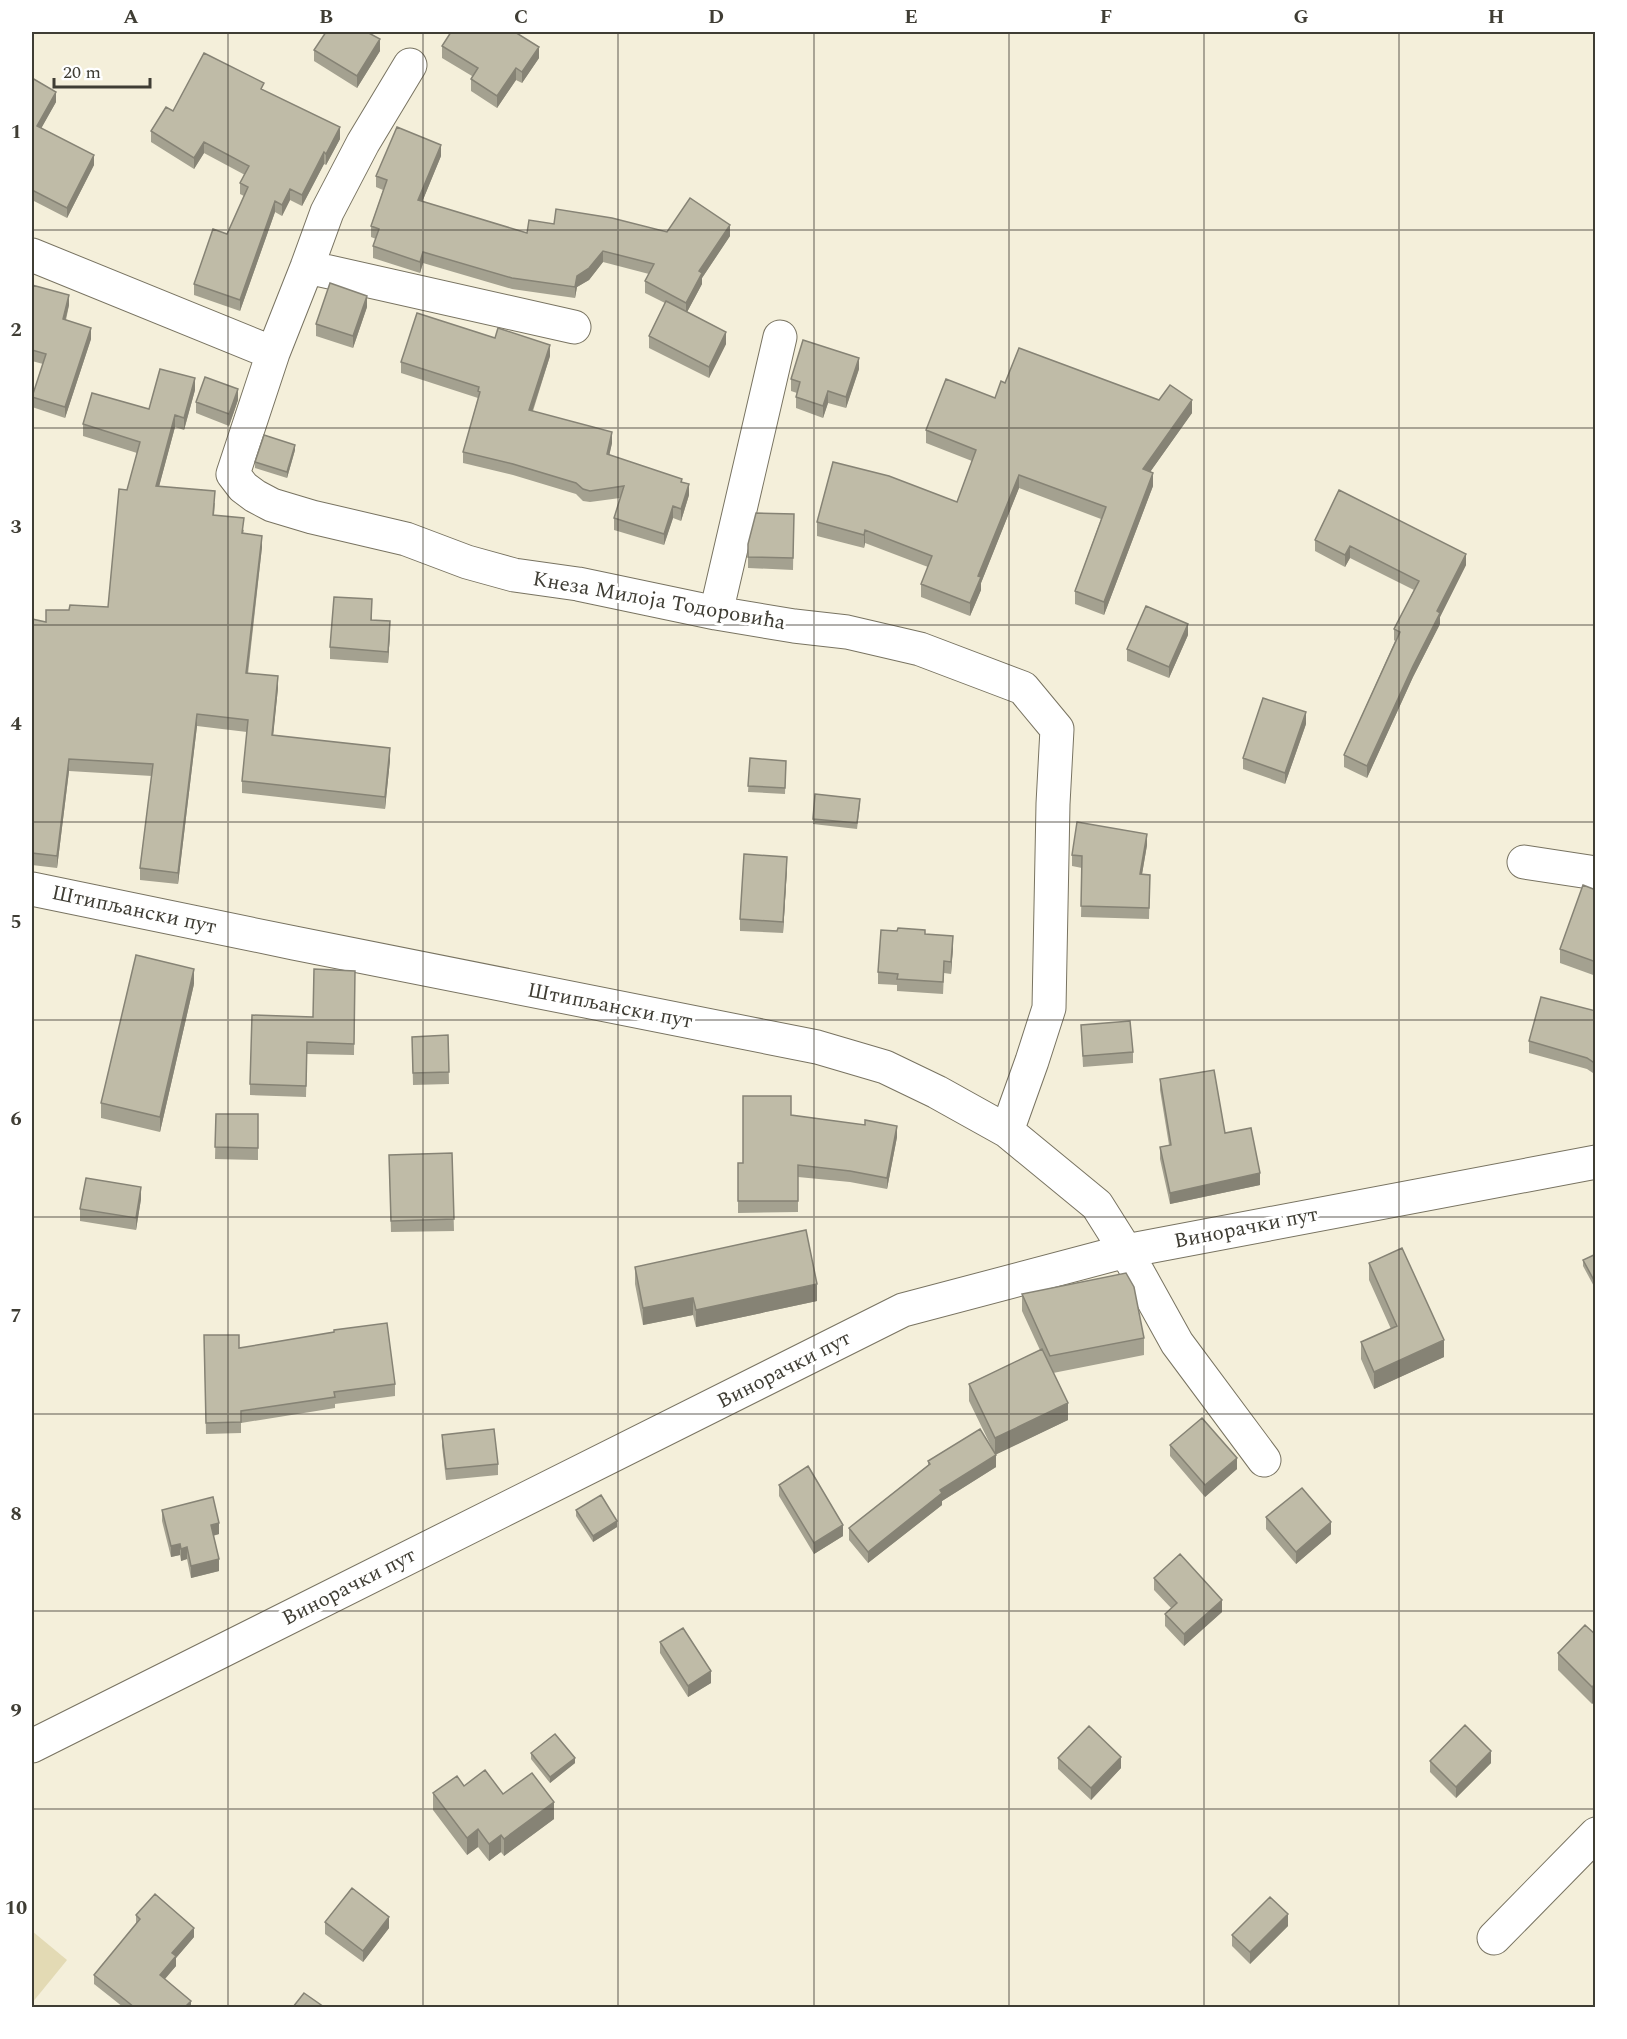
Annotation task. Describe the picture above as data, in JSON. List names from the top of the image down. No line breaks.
{"streets":{"street":["Кнеза Милоја Тодоровића","Штипљански пут","Винорачки пут"]},"crossings":[["Кнеза Милоја Тодоровића","Штипљански пут"],["Штипљански пут","Винорачки пут"]],"scale_bar":"20 m","grid":{"columns":["A","B","C","D","E","F","G","H"],"rows":["1","2","3","4","5","6","7","8","9","10"]}}
